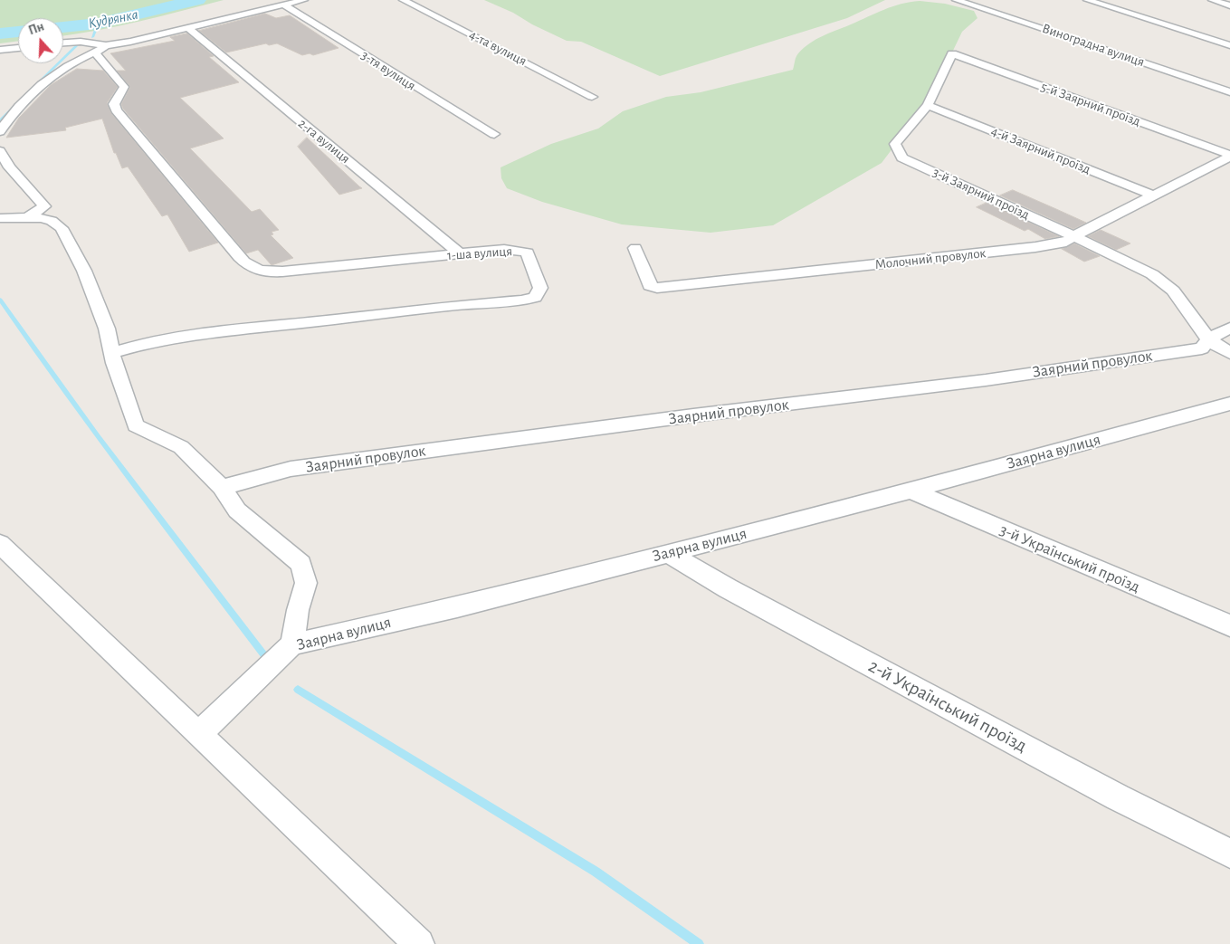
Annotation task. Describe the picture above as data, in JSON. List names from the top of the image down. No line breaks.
{"streets":{"street":["Виноградна вулиця","4-та вулиця","3-тя вулиця","5-й Заярний проїзд","2-га вулиця","4-й Заярний проїзд","3-й Заярний проїзд","1-ша вулиця","Молочний провулок","Заярний провулок","Заярна вулиця","3-й Український проїзд","2-й Український проїзд"]},"crossings":[["5-й Заярний проїзд","4-й Заярний проїзд"],["5-й Заярний проїзд","3-й Заярний проїзд"],["5-й Заярний проїзд","Молочний провулок"],["2-га вулиця","1-ша вулиця"],["4-й Заярний проїзд","3-й Заярний проїзд"],["4-й Заярний проїзд","Молочний провулок"],["3-й Заярний проїзд","Молочний провулок"],["3-й Заярний проїзд","Заярний провулок"],["Заярна вулиця","3-й Український проїзд"],["Заярна вулиця","2-й Український проїзд"]],"water":["Кудрянка"],"north":"top"}
